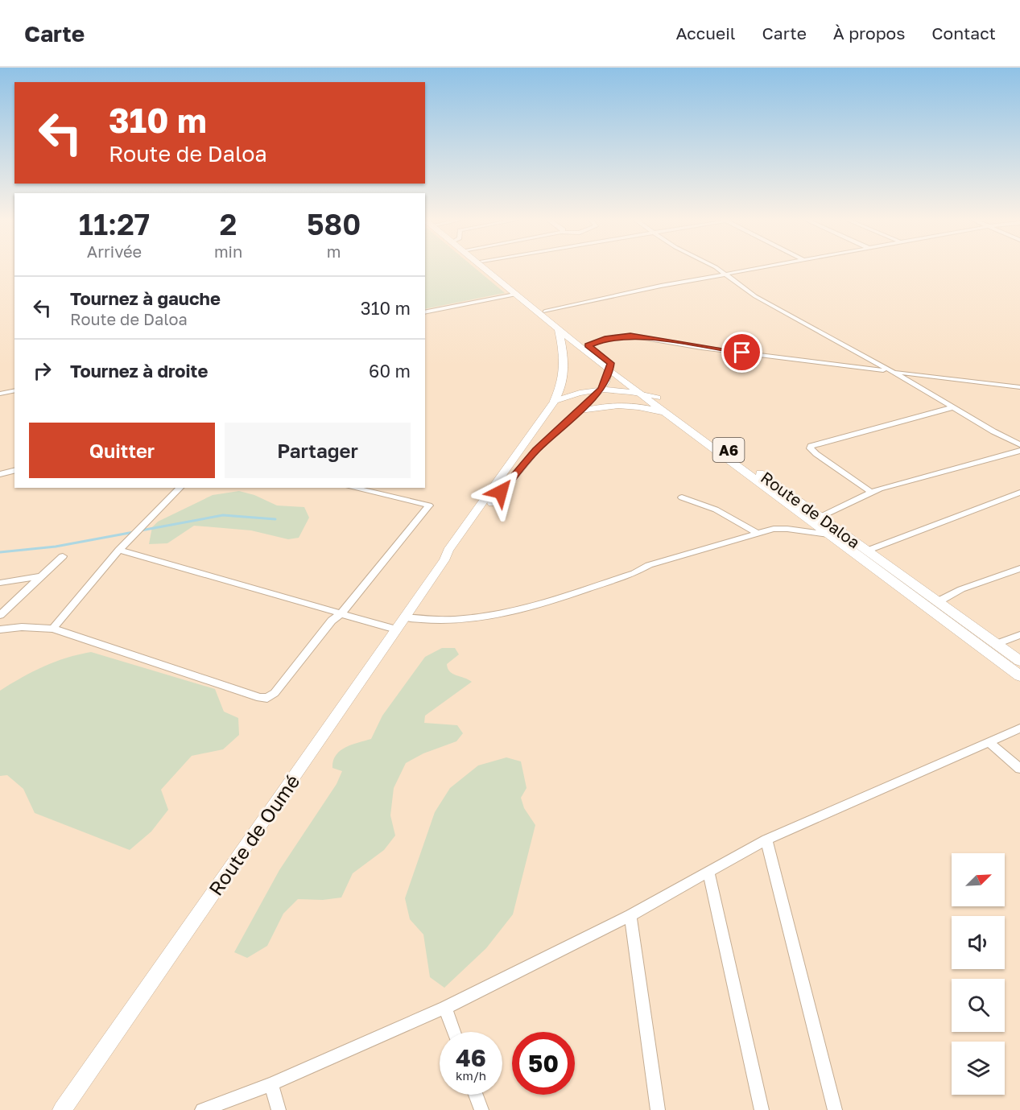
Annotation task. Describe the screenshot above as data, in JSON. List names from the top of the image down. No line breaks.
{"streets":{"highway":["A6","Route de Daloa"],"main road":["Route de Oumé"]},"crossings":[["A6","Route de Daloa"]],"north":"top right","page":{"header":"Carte","nav":["Accueil","Carte","À propos","Contact"],"turn":["310 m","Route de Daloa"],"eta":["11:27","Arrivée","2","min","580","m"],"list":[{"name":"Tournez à gauche","note":"Route de Daloa","value":"310 m"},{"name":"Tournez à droite","value":"60 m"}],"buttons":["Quitter","Partager"],"speed":"46 km/h","limit":"50"}}
